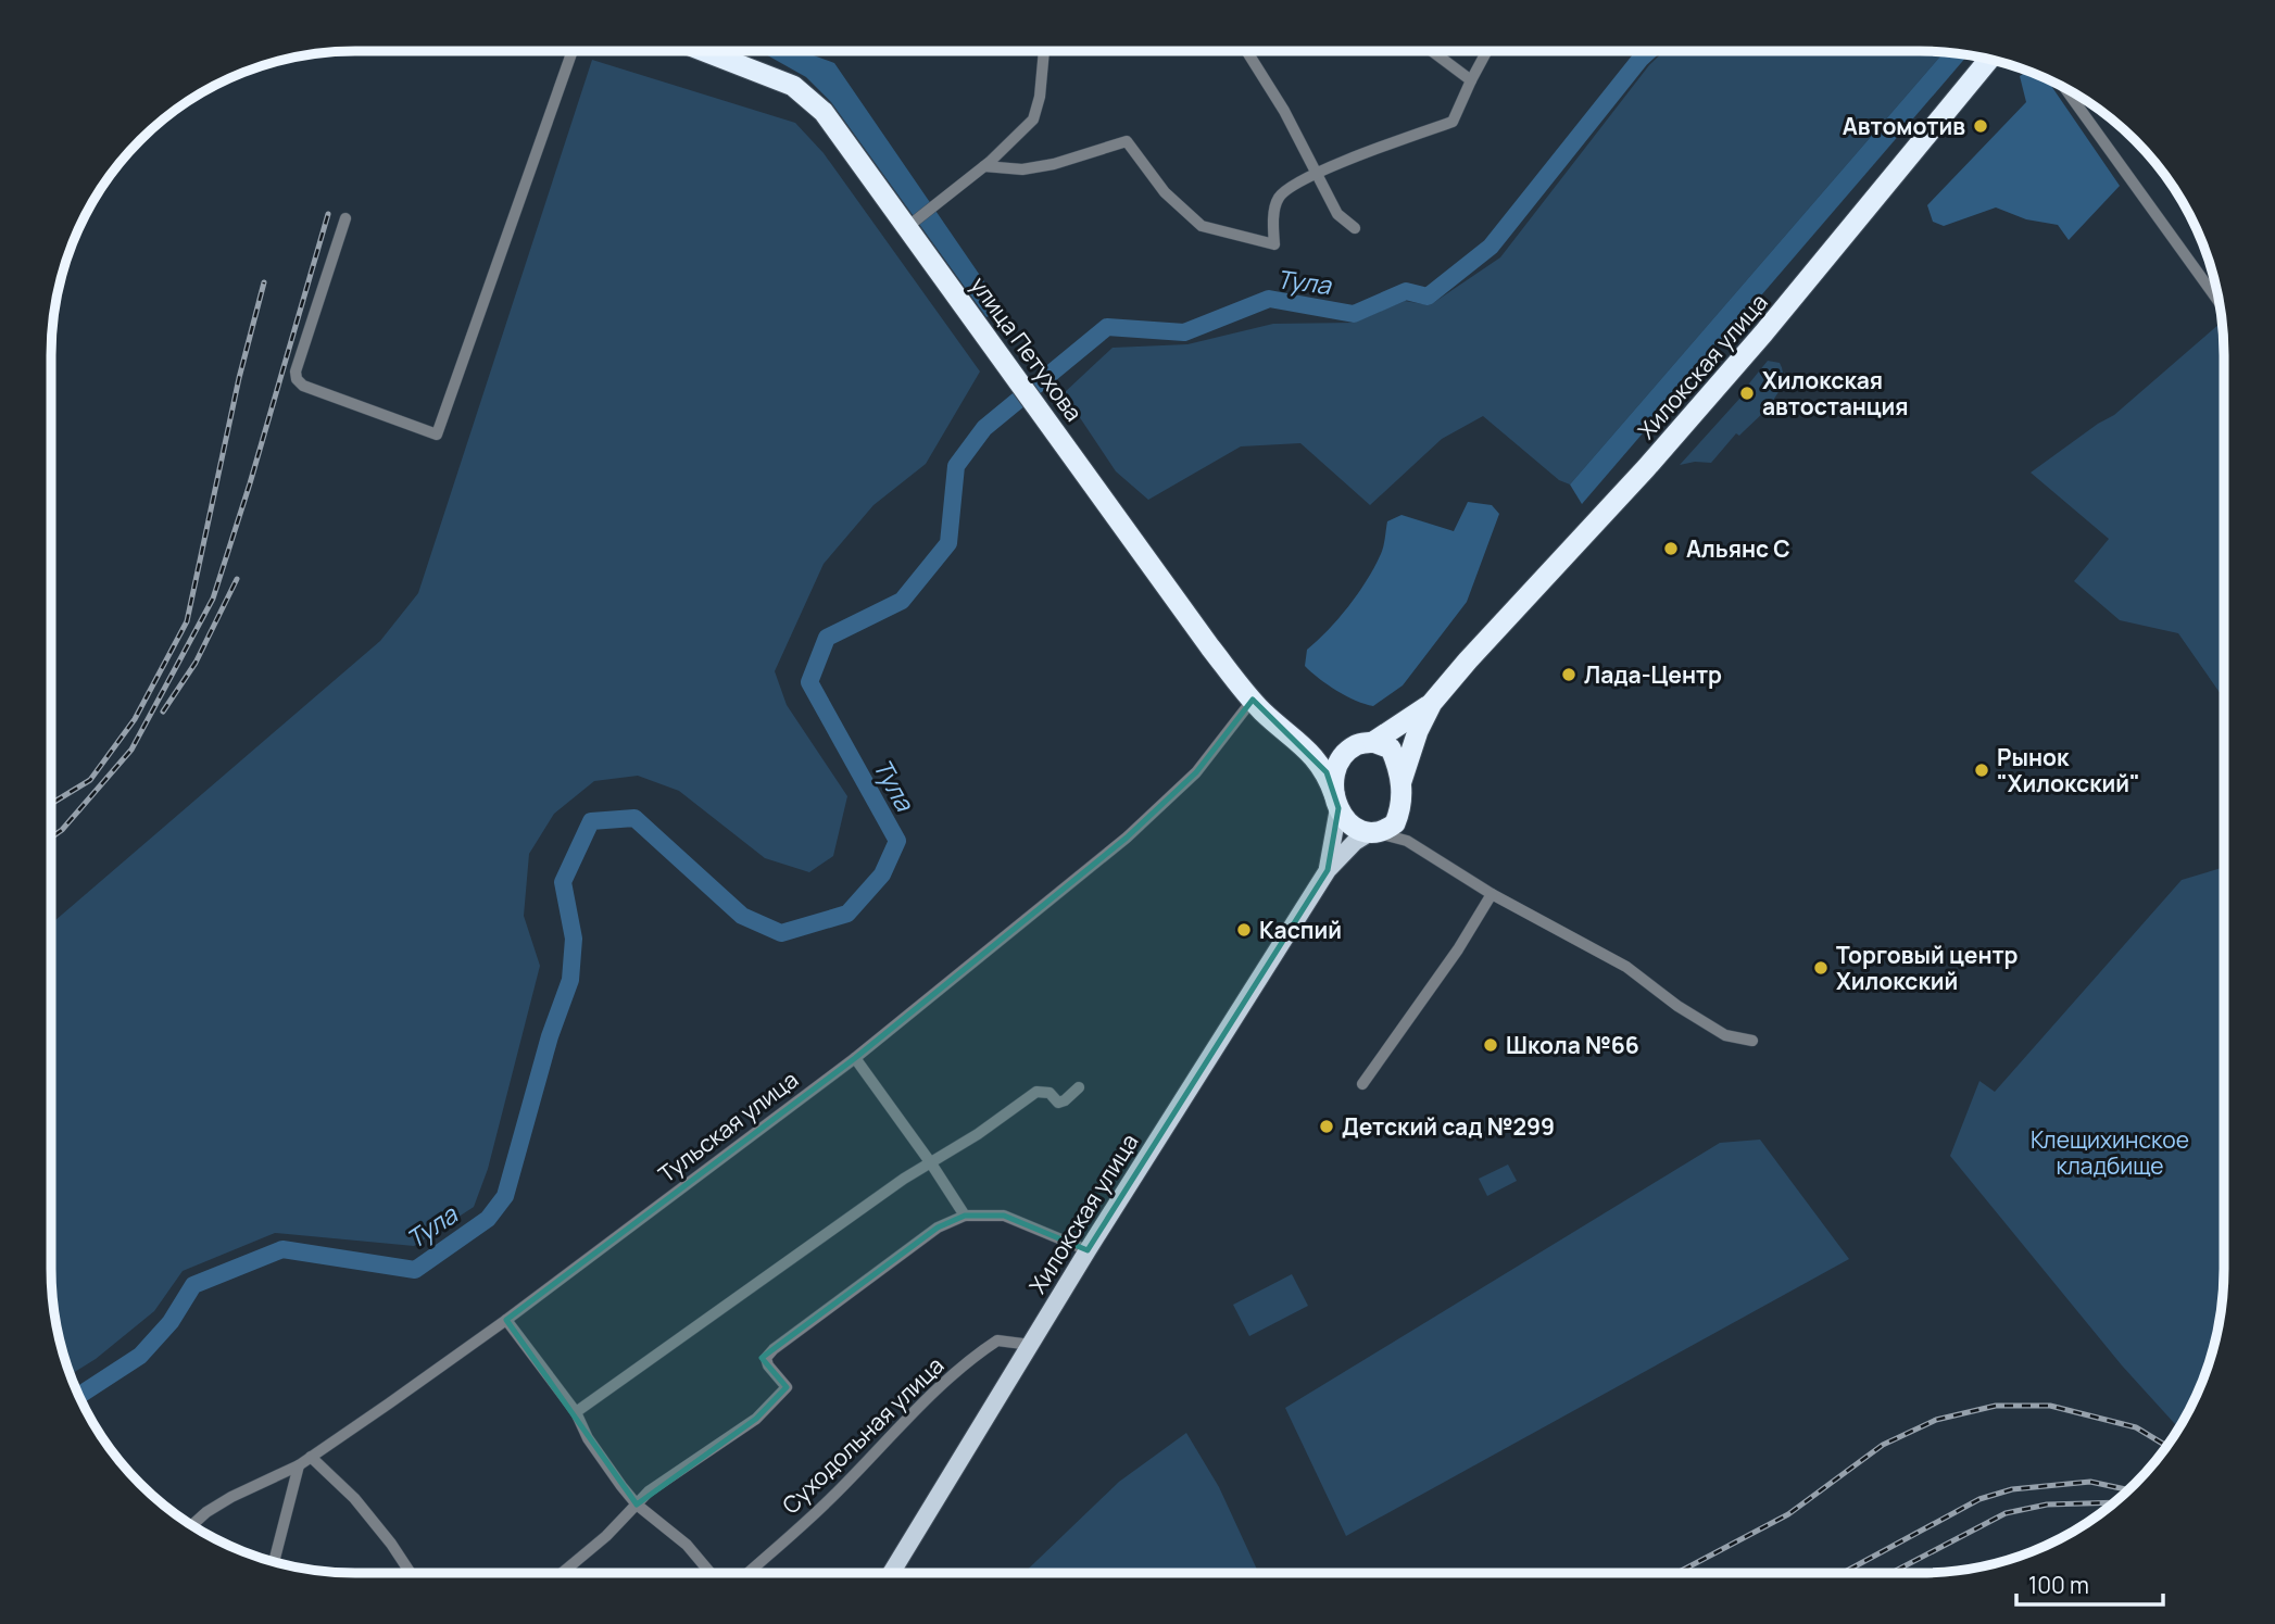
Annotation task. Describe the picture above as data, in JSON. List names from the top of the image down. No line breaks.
{"streets":{"highway":["улица Петухова","Хилокская улица"],"street":["Тульская улица","Суходольная улица"]},"crossings":[["улица Петухова","Тульская улица"],["Хилокская улица","Суходольная улица"]],"water":["Тула"],"parks":["Клещихинское кладбище"],"places":["Автомотив","Хилокская автостанция","Альянс С","Лада-Центр","Рынок \"Хилокский\"","Каспий","Торговый центр Хилокский","Школа №66","Детский сад №299"],"scale_bar":"100 m"}
